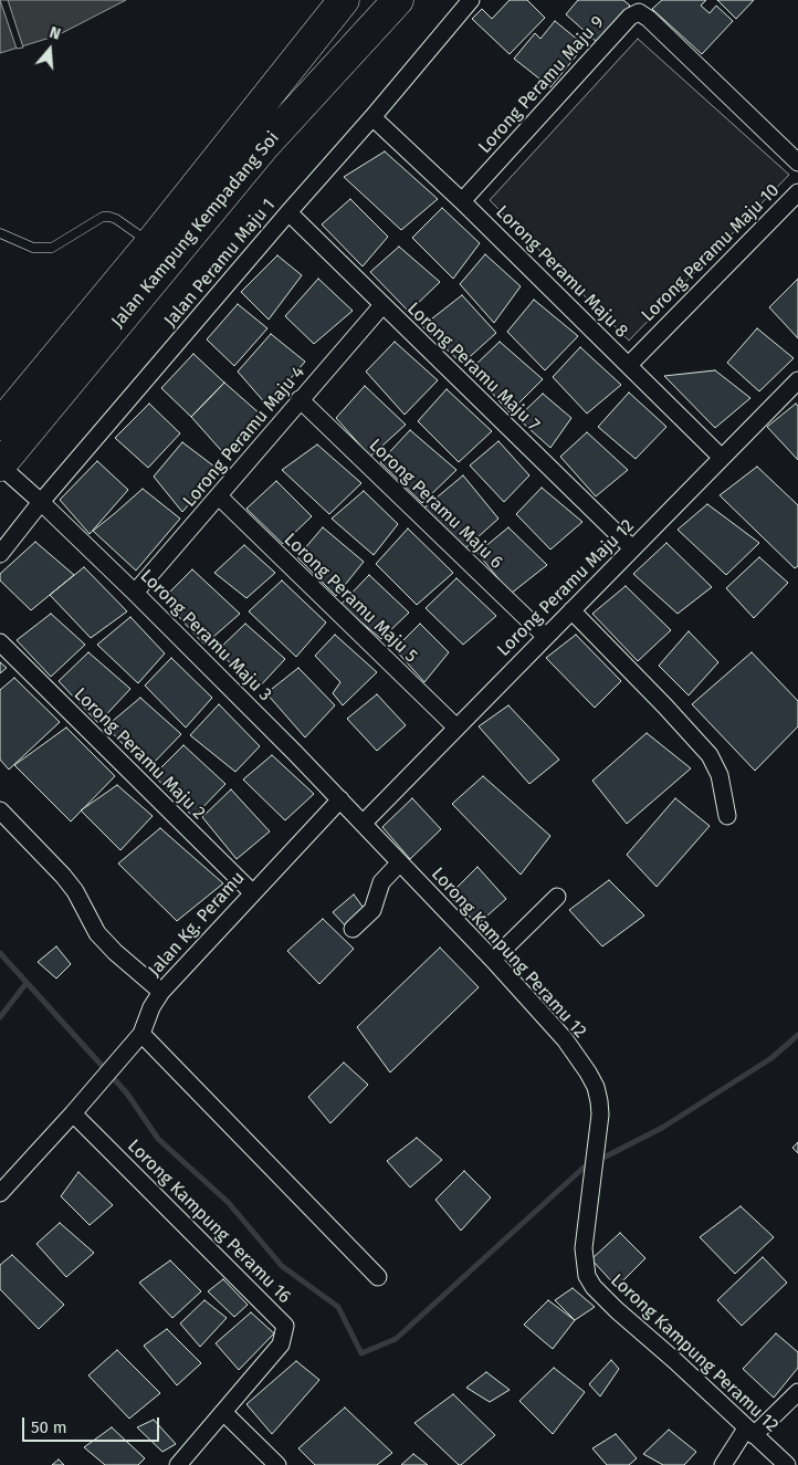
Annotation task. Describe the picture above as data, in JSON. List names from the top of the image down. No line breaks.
{"streets":{"highway":["Jalan Kampung Kempadang Soi"],"street":["Lorong Peramu Maju 9","Lorong Peramu Maju 10","Jalan Peramu Maju 1","Lorong Peramu Maju 8","Lorong Peramu Maju 7","Lorong Peramu Maju 4","Lorong Peramu Maju 6","Lorong Peramu Maju 12","Lorong Peramu Maju 5","Lorong Peramu Maju 3","Lorong Peramu Maju 2","Jalan Kg. Peramu","Lorong Kampung Peramu 12","Lorong Kampung Peramu 16"]},"crossings":[["Lorong Peramu Maju 9","Lorong Peramu Maju 8"],["Jalan Kampung Kempadang Soi","Lorong Peramu Maju 3"],["Lorong Peramu Maju 10","Lorong Peramu Maju 8"],["Jalan Peramu Maju 1","Lorong Peramu Maju 8"],["Jalan Peramu Maju 1","Lorong Peramu Maju 7"],["Jalan Peramu Maju 1","Lorong Peramu Maju 3"],["Lorong Peramu Maju 8","Lorong Peramu Maju 12"],["Lorong Peramu Maju 7","Lorong Peramu Maju 4"],["Lorong Peramu Maju 7","Lorong Peramu Maju 12"],["Lorong Peramu Maju 4","Lorong Peramu Maju 6"],["Lorong Peramu Maju 4","Lorong Peramu Maju 5"],["Lorong Peramu Maju 4","Lorong Peramu Maju 3"],["Lorong Peramu Maju 6","Lorong Peramu Maju 12"],["Lorong Peramu Maju 12","Lorong Peramu Maju 5"],["Lorong Peramu Maju 12","Lorong Peramu Maju 3"],["Lorong Peramu Maju 12","Lorong Kampung Peramu 12"],["Lorong Peramu Maju 3","Jalan Kg. Peramu"],["Lorong Peramu Maju 3","Lorong Kampung Peramu 12"],["Lorong Peramu Maju 2","Jalan Kg. Peramu"],["Jalan Kg. Peramu","Lorong Kampung Peramu 16"]],"scale_bar":"50 m","north":"top"}
